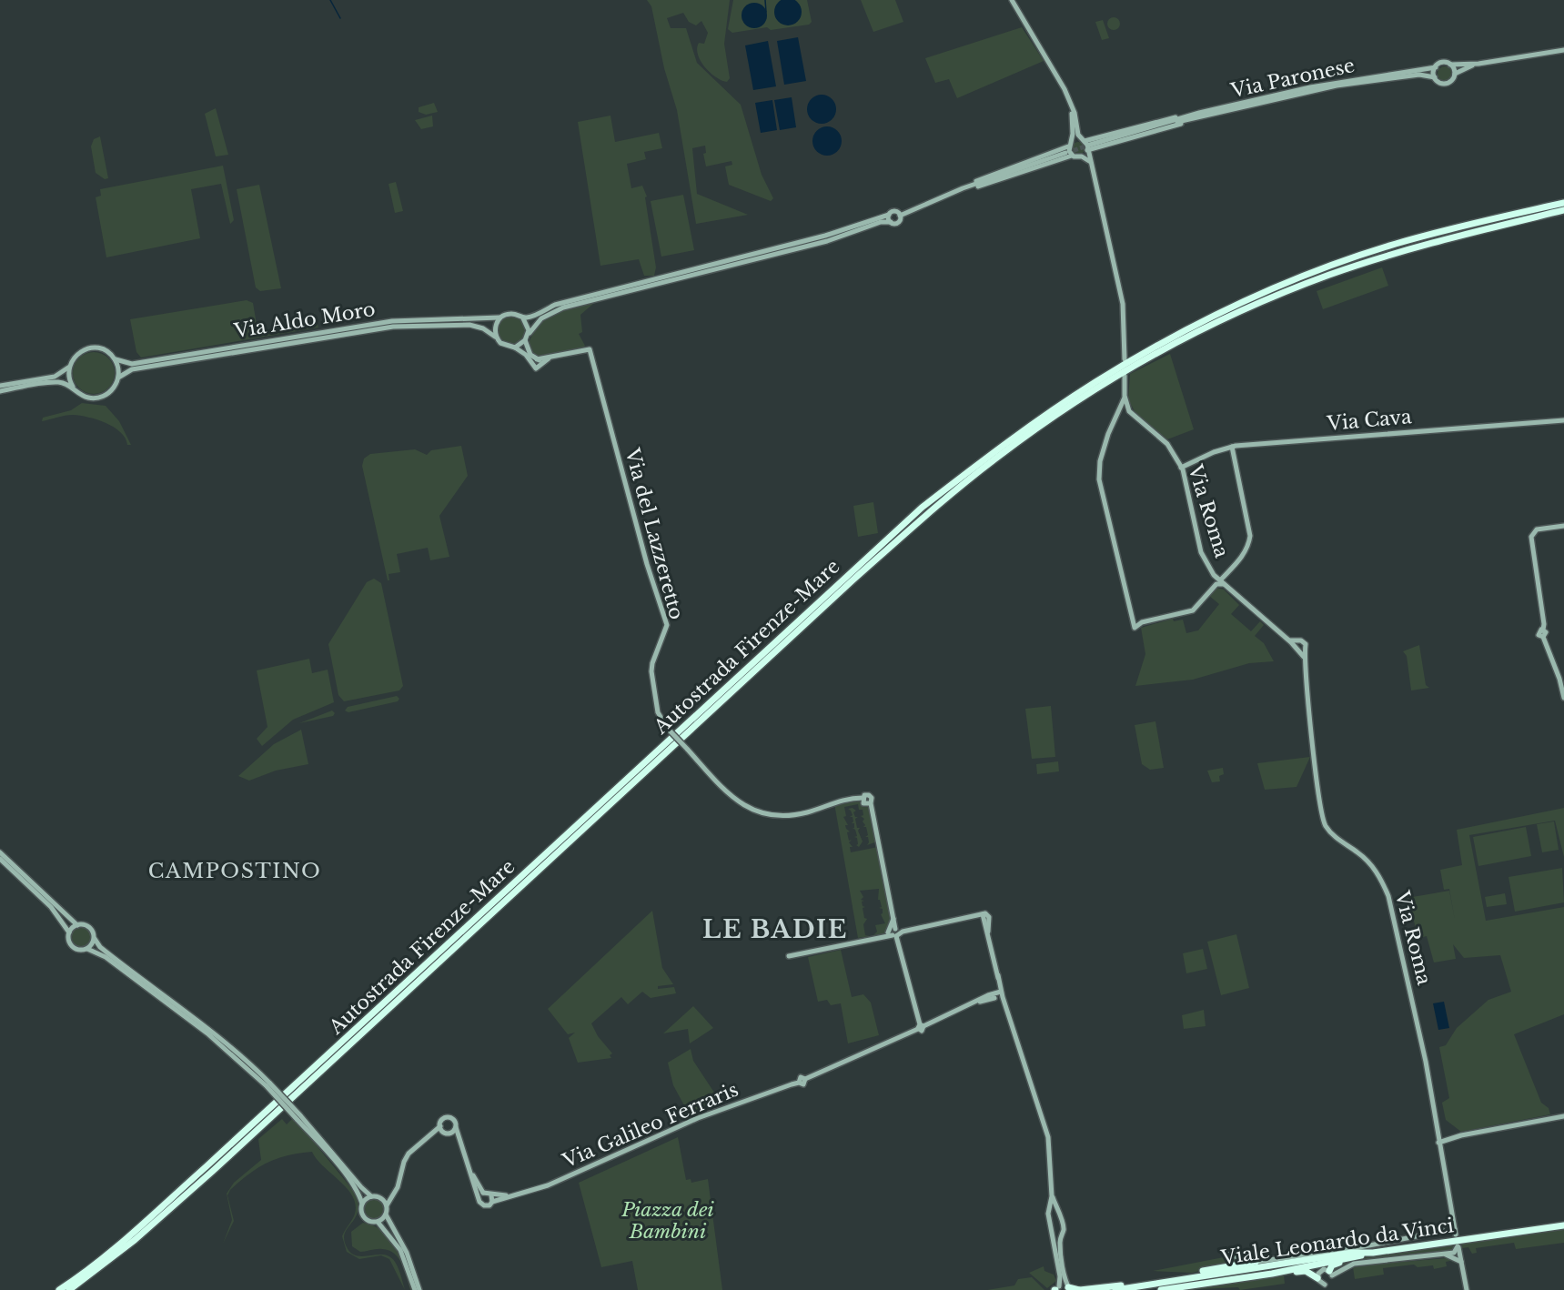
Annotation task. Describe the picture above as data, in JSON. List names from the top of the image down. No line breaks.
{"streets":{"highway":["Autostrada Firenze-Mare","Viale Leonardo da Vinci"],"street":["Via Paronese","Via Aldo Moro","Via Cava","Via Roma","Via del Lazzeretto","Via Galileo Ferraris"]},"crossings":[["Via Aldo Moro","Via del Lazzeretto"],["Via Cava","Via Roma"]],"districts":["CAMPOSTINO","LE BADIE"],"parks":["Piazza dei Bambini"]}
